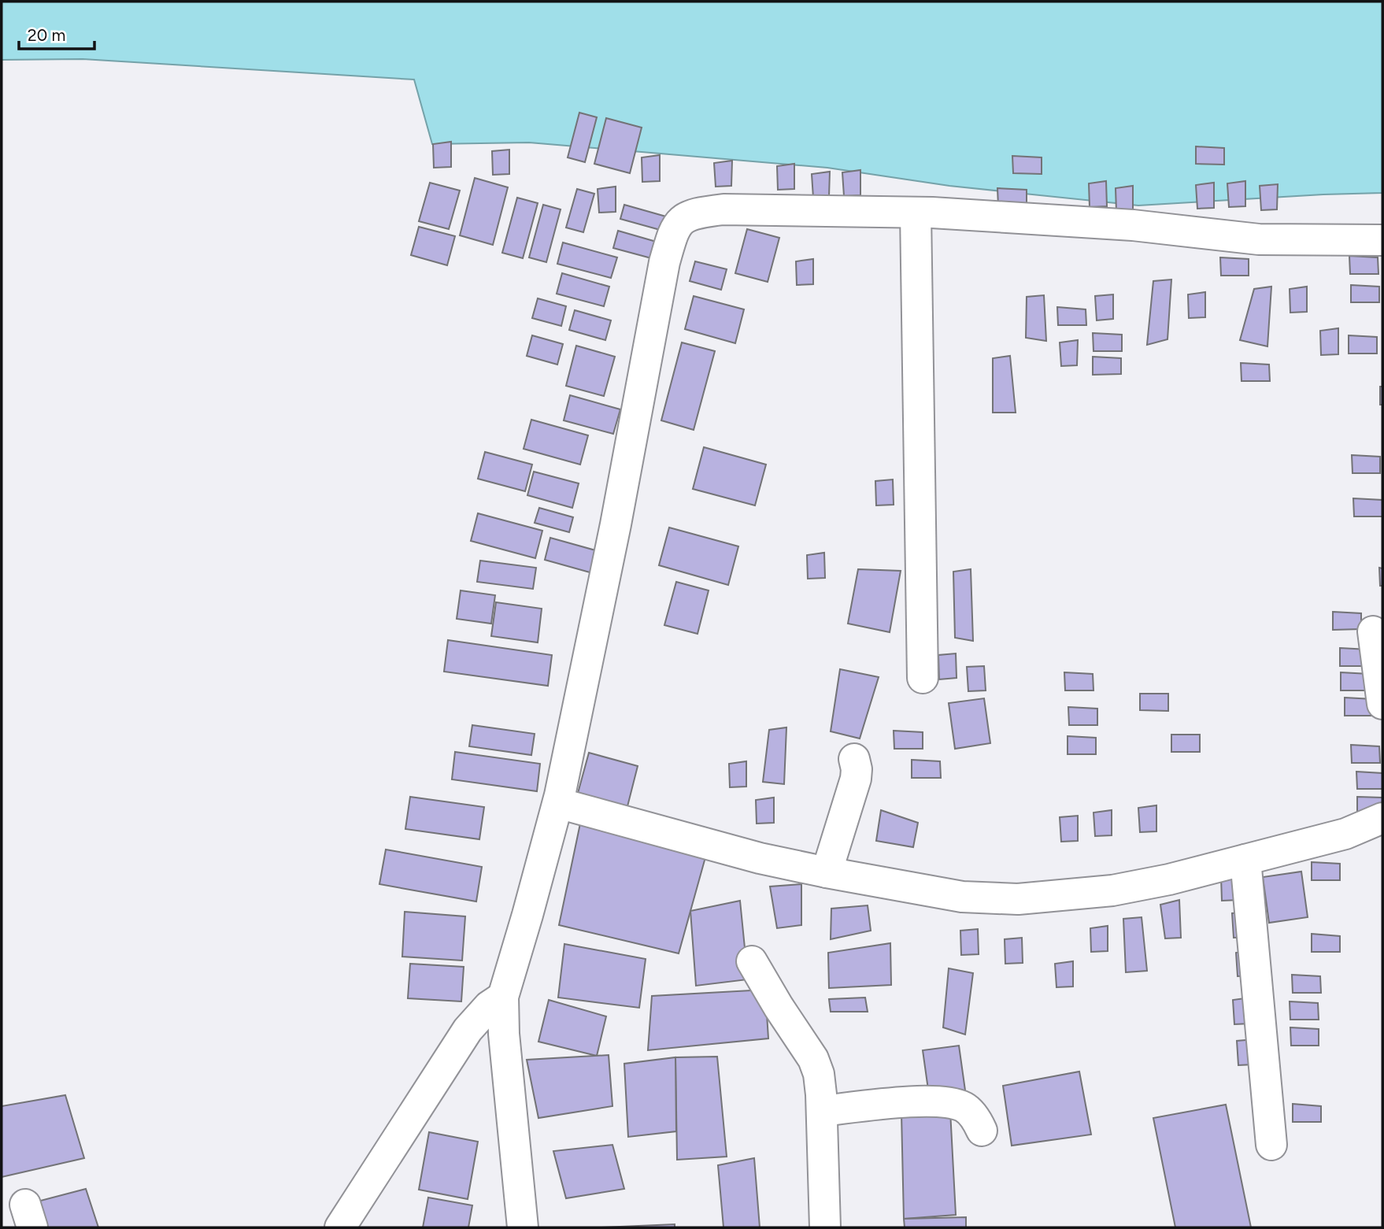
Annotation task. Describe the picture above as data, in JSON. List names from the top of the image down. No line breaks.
{"scale_bar":"20 m"}
